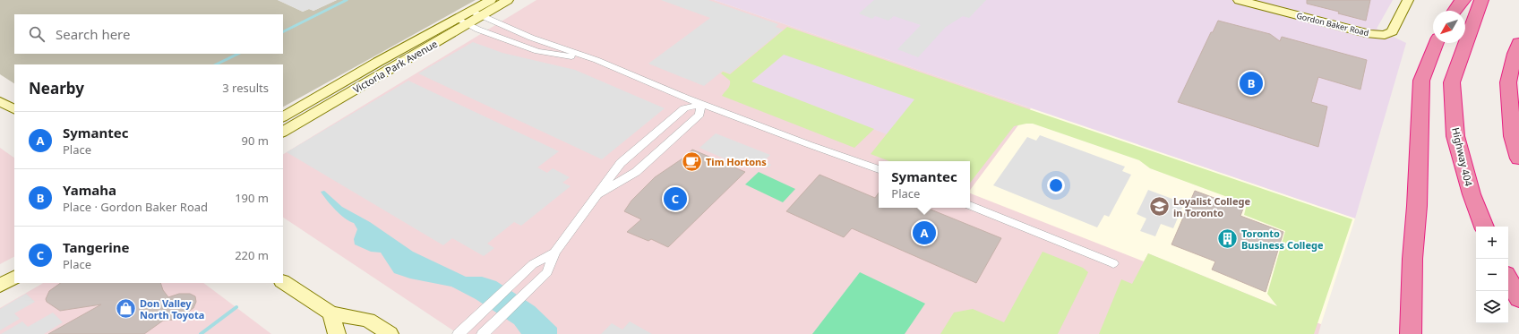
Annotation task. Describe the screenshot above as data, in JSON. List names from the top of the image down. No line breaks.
{"streets":{"highway":["Highway 404"],"main road":["Gordon Baker Road","Victoria Park Avenue"]},"places":{"cafe":["Tim Hortons"],"school or university":["Loyalist College in Toronto"],"building":["Toronto Business College"],"shop":["Don Valley North Toyota"]},"north":"bottom left","page":{"search":"Search here","heading":["Nearby","3 results"],"pins":["B","C","A"],"list":[{"mark":"A","name":"Symantec","note":"Place","value":"90 m"},{"mark":"B","name":"Yamaha","note":"Place · Gordon Baker Road","value":"190 m"},{"mark":"C","name":"Tangerine","note":"Place","value":"220 m"}],"popup":["Symantec","Place"],"map_buttons":["+","−"]}}
